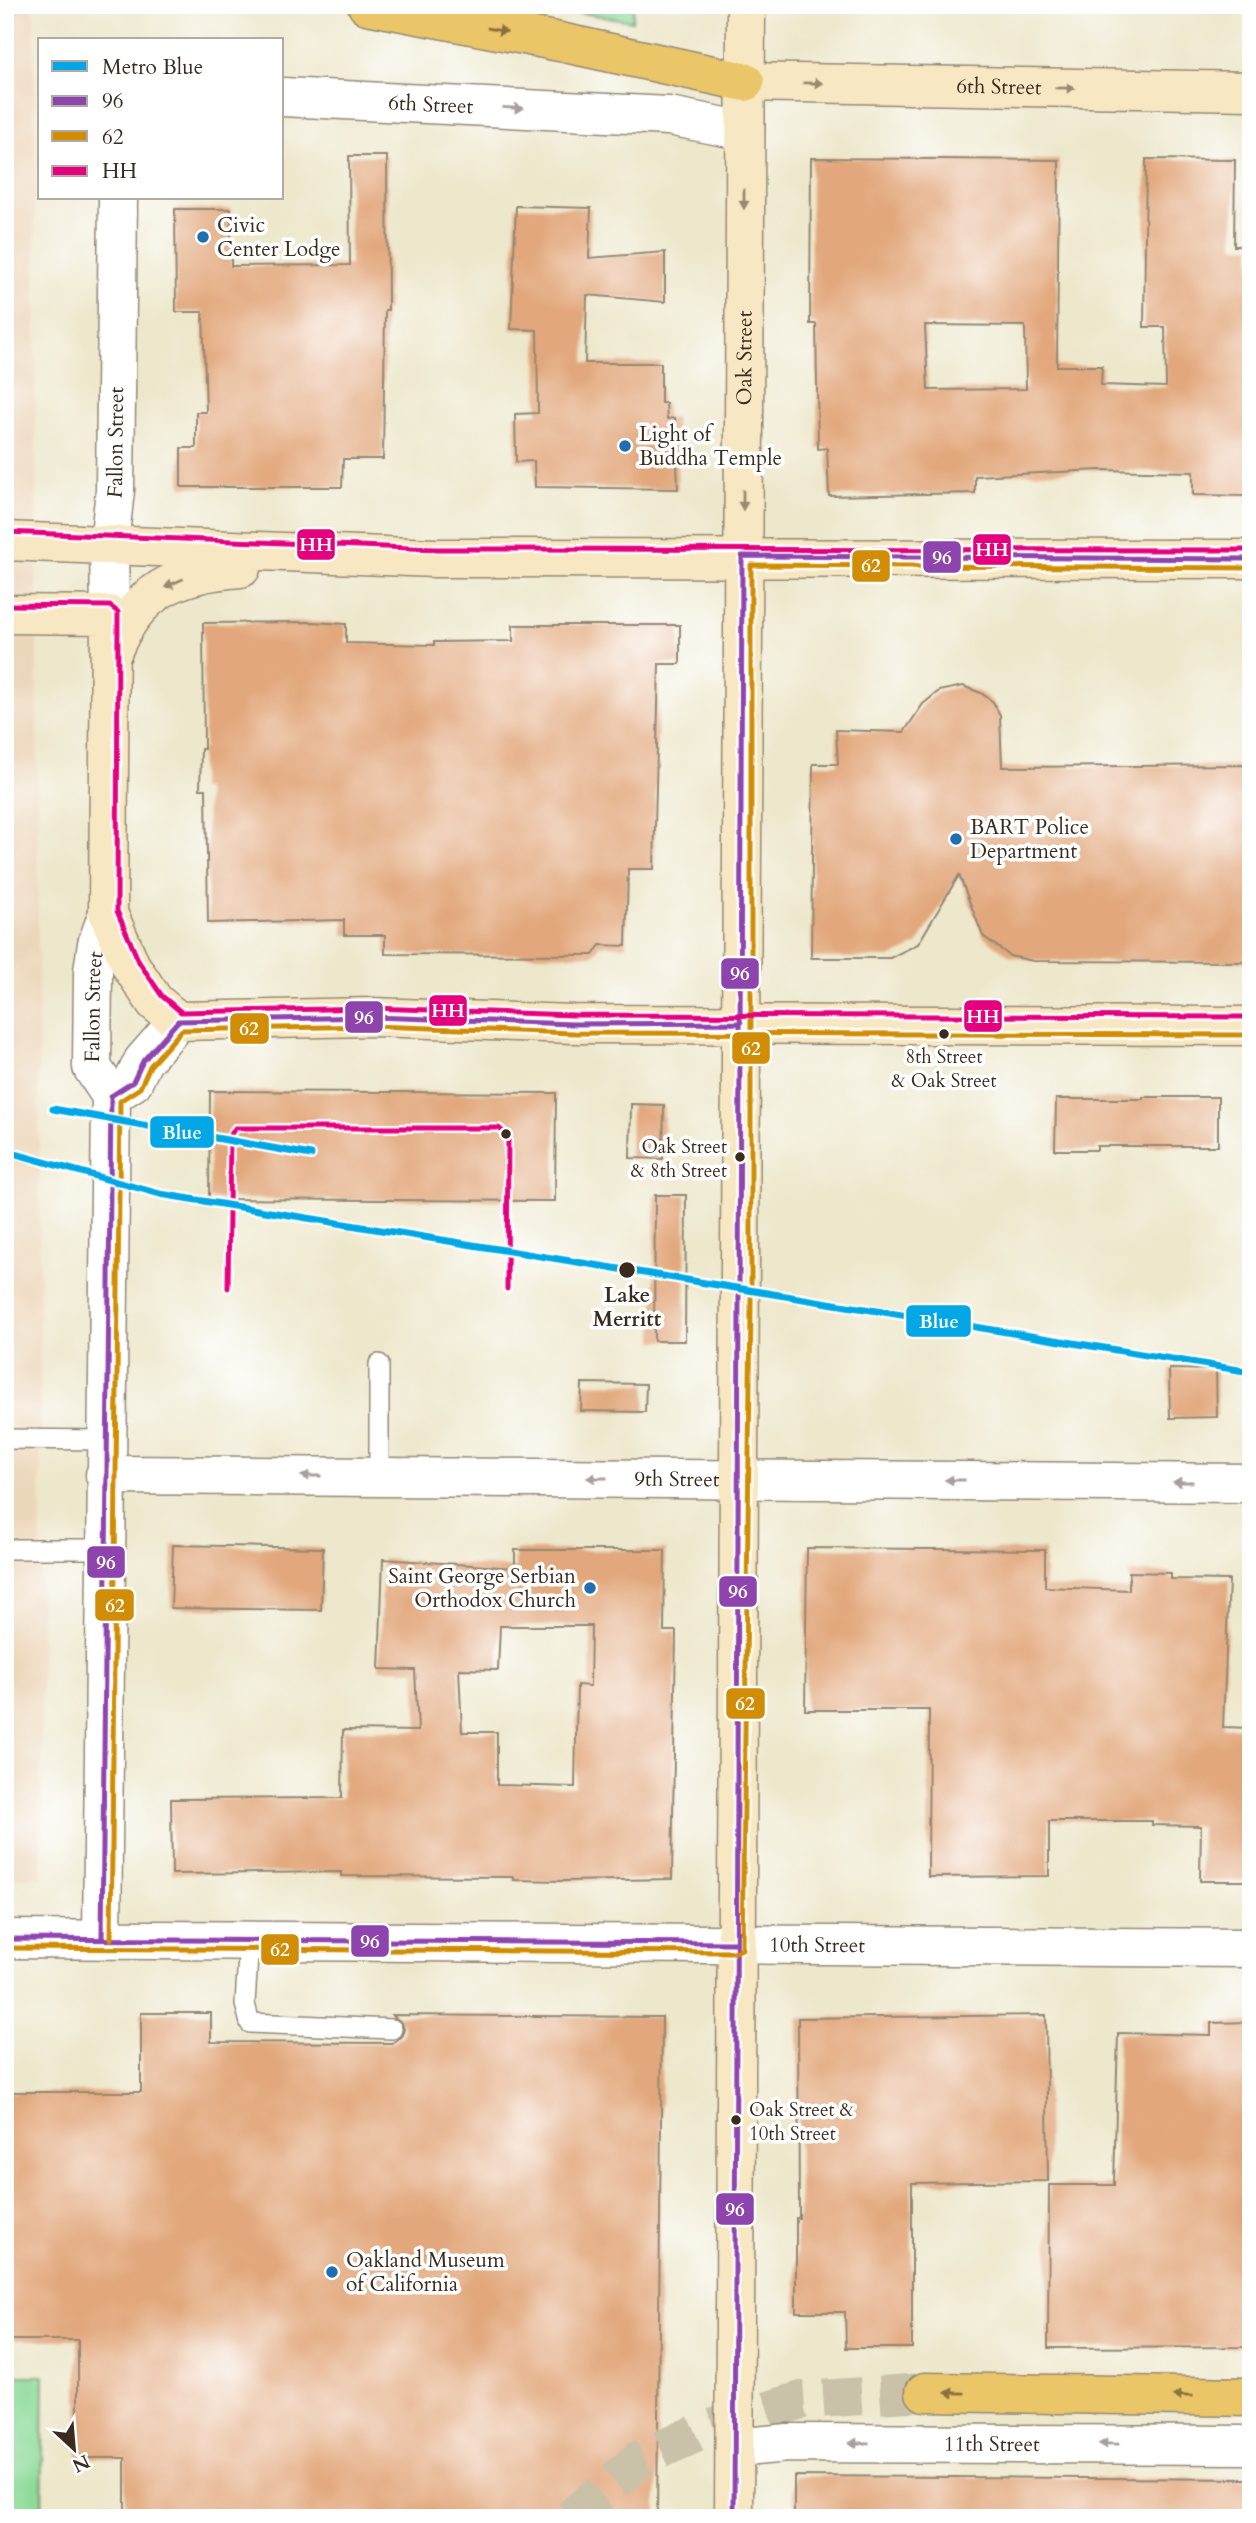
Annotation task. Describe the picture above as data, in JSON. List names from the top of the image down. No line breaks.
{"streets":{"main road":["6th Street","Oak Street","Fallon Street"],"street":["9th Street","10th Street","11th Street"]},"crossings":[["6th Street","Oak Street"],["Oak Street","9th Street"],["Oak Street","10th Street"],["Oak Street","11th Street"]],"one_way":["9th Street","11th Street"],"places":["Civic Center Lodge","Light of Buddha Temple","BART Police Department","8th Street & Oak Street","Oak Street & 8th Street","Lake Merritt","Saint George Serbian Orthodox Church","Oak Street & 10th Street","Oakland Museum of California"],"lines":["transit line HH","transit line 96","transit line 62","metro line Blue"],"legend":["Metro Blue","96","62","HH"],"north":"bottom right"}
